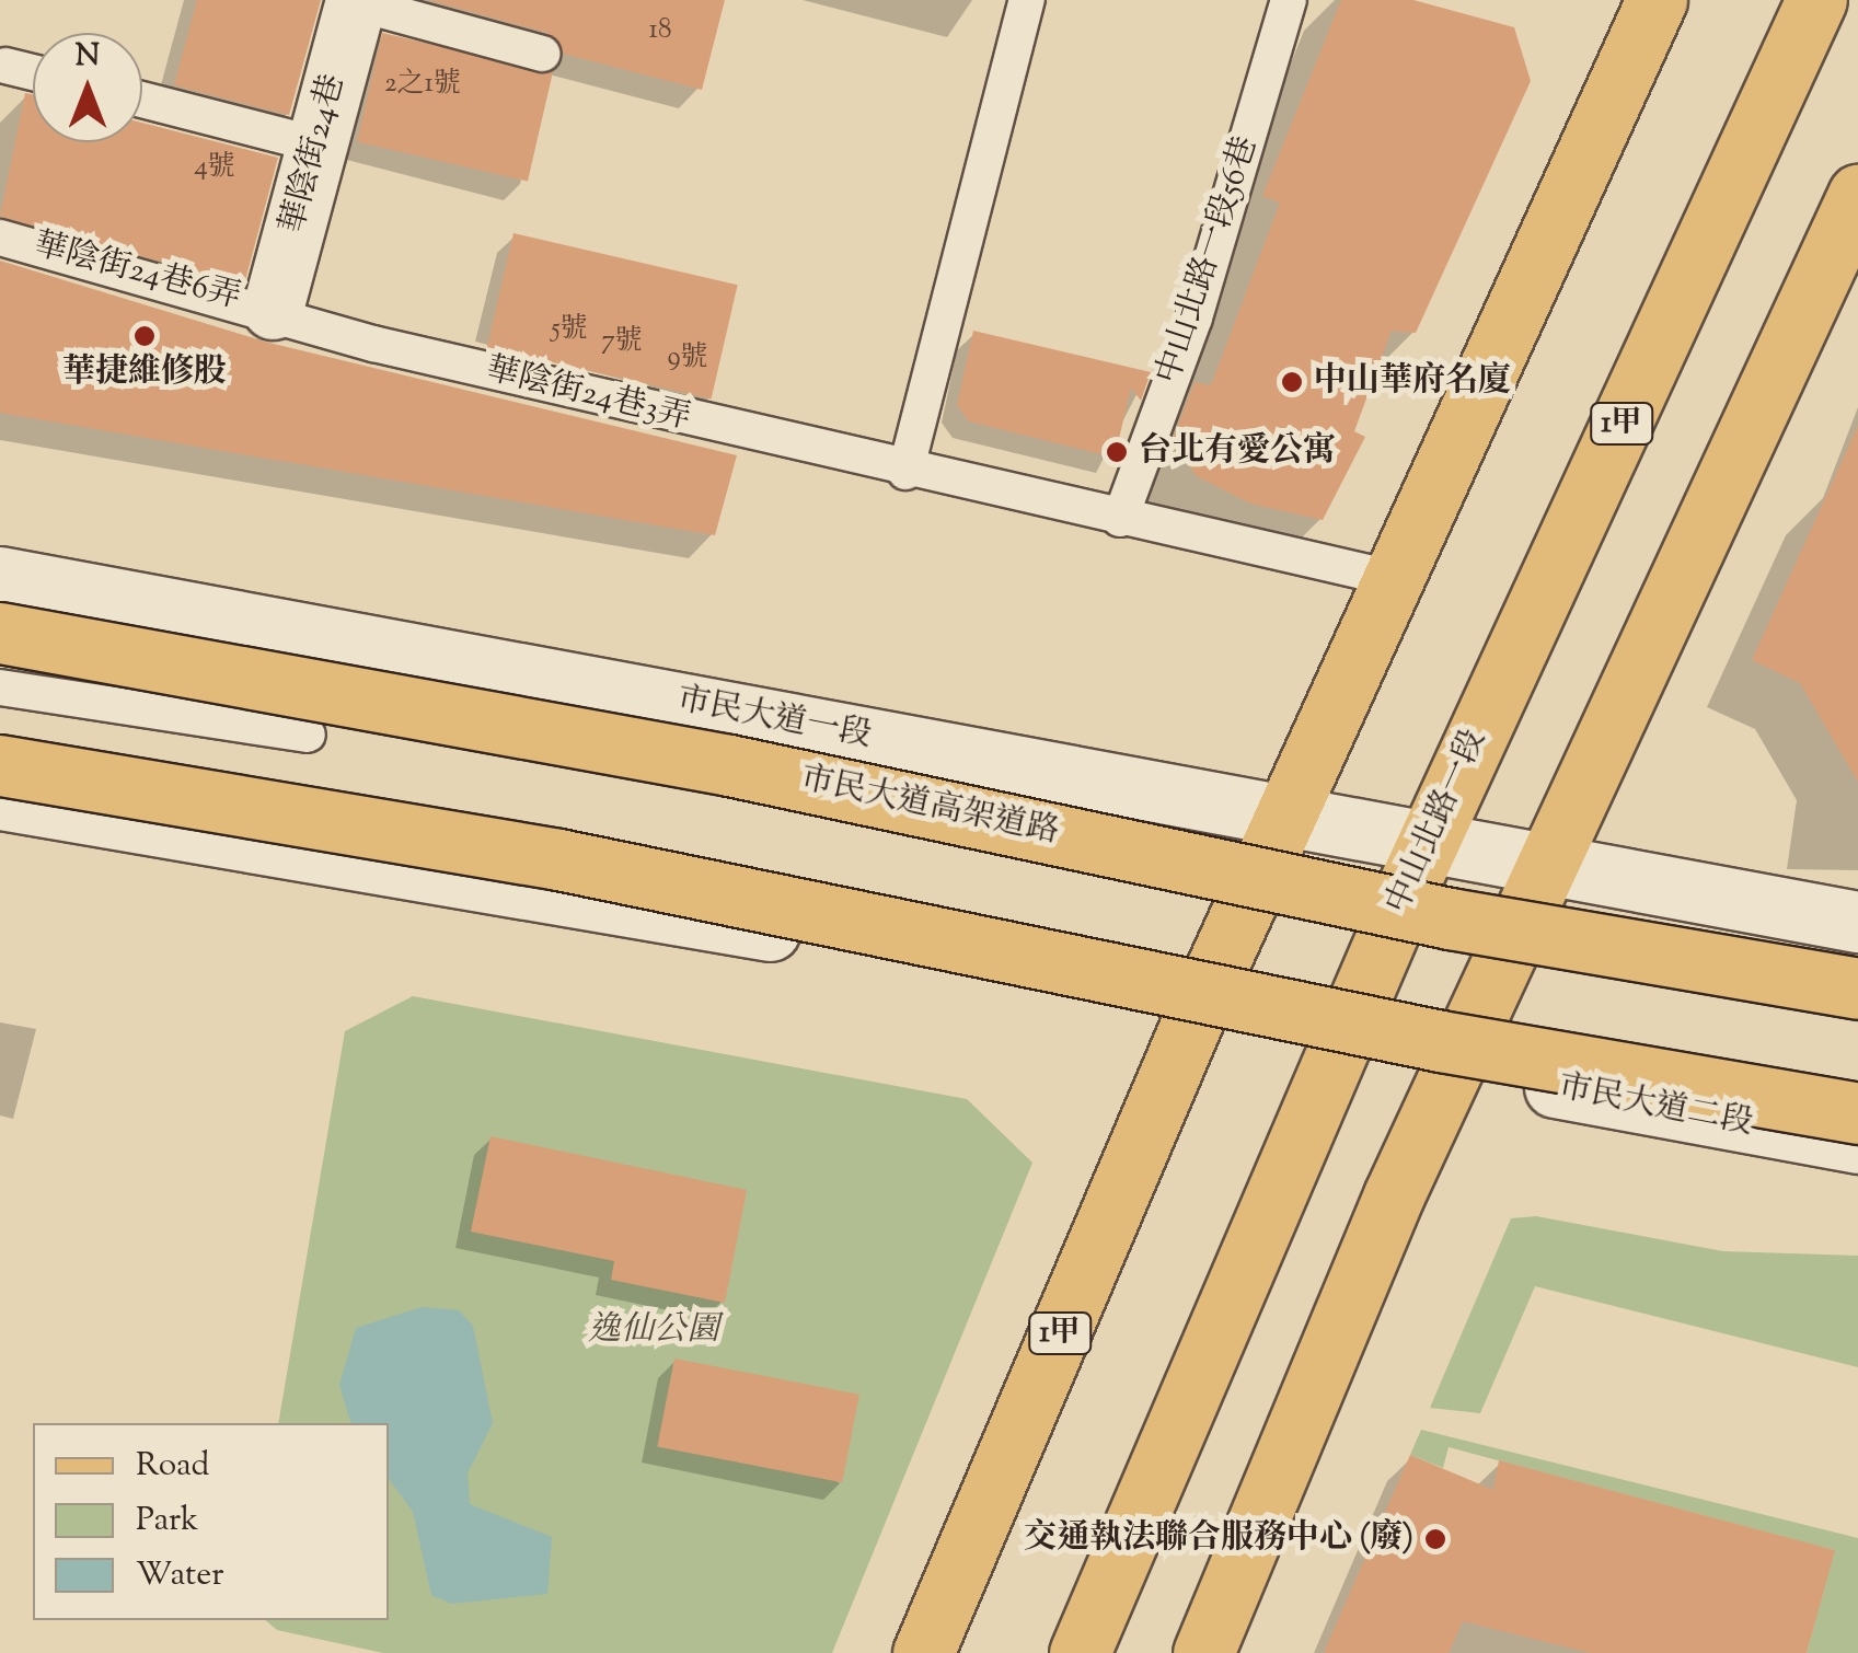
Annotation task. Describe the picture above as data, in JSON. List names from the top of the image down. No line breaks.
{"streets":{"main road":["1甲","市民大道高架道路","中山北路一段"],"street":["華陰街24巷","市民大道一段","市民大道二段"],"lane":["中山北路一段56巷","華陰街24巷6弄","華陰街24巷3弄"]},"crossings":[["華陰街24巷","華陰街24巷6弄"],["華陰街24巷","華陰街24巷3弄"],["華陰街24巷6弄","華陰街24巷3弄"],["1甲","市民大道一段"],["市民大道一段","中山北路一段"]],"parks":["逸仙公園"],"places":["華捷維修股","中山華府名廈","台北有愛公寓","交通執法聯合服務中心 (廢)"],"house_numbers":["18","2之1號","4號","5號","7號","9號"],"legend":["Road","Park","Water"],"north":"top"}
